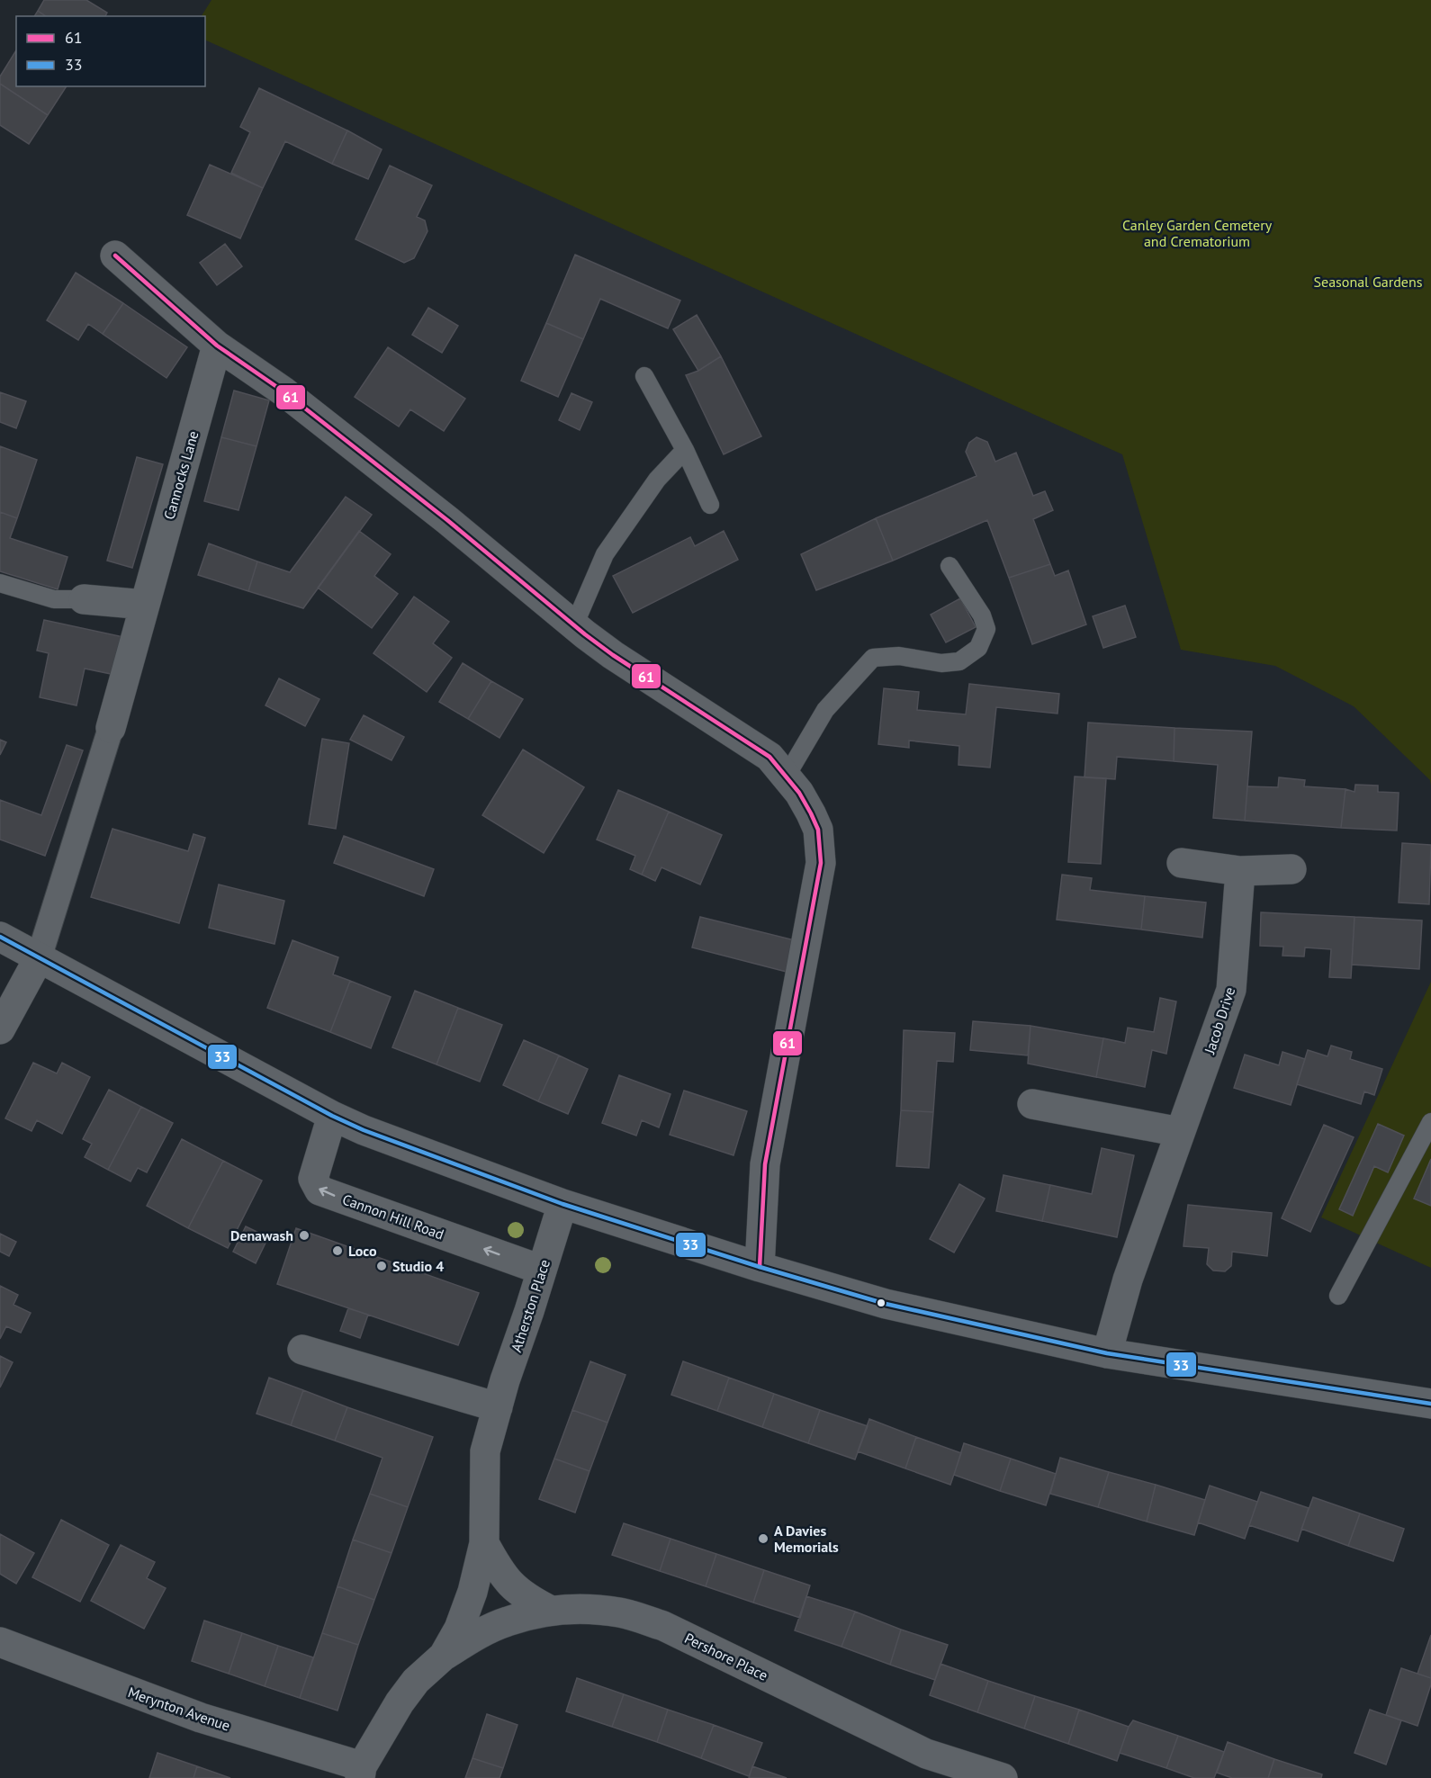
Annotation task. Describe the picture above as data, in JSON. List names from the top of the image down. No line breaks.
{"streets":{"street":["Cannocks Lane","Jacob Drive","Cannon Hill Road","Atherston Place","Pershore Place","Merynton Avenue"]},"crossings":[["Cannon Hill Road","Atherston Place"],["Atherston Place","Pershore Place"],["Atherston Place","Merynton Avenue"]],"parks":["Canley Garden Cemetery and Crematorium","Seasonal Gardens"],"places":["Denawash","Loco","Studio 4","A Davies Memorials"],"lines":["transit line 61","transit line 33"],"legend":["61","33"]}
